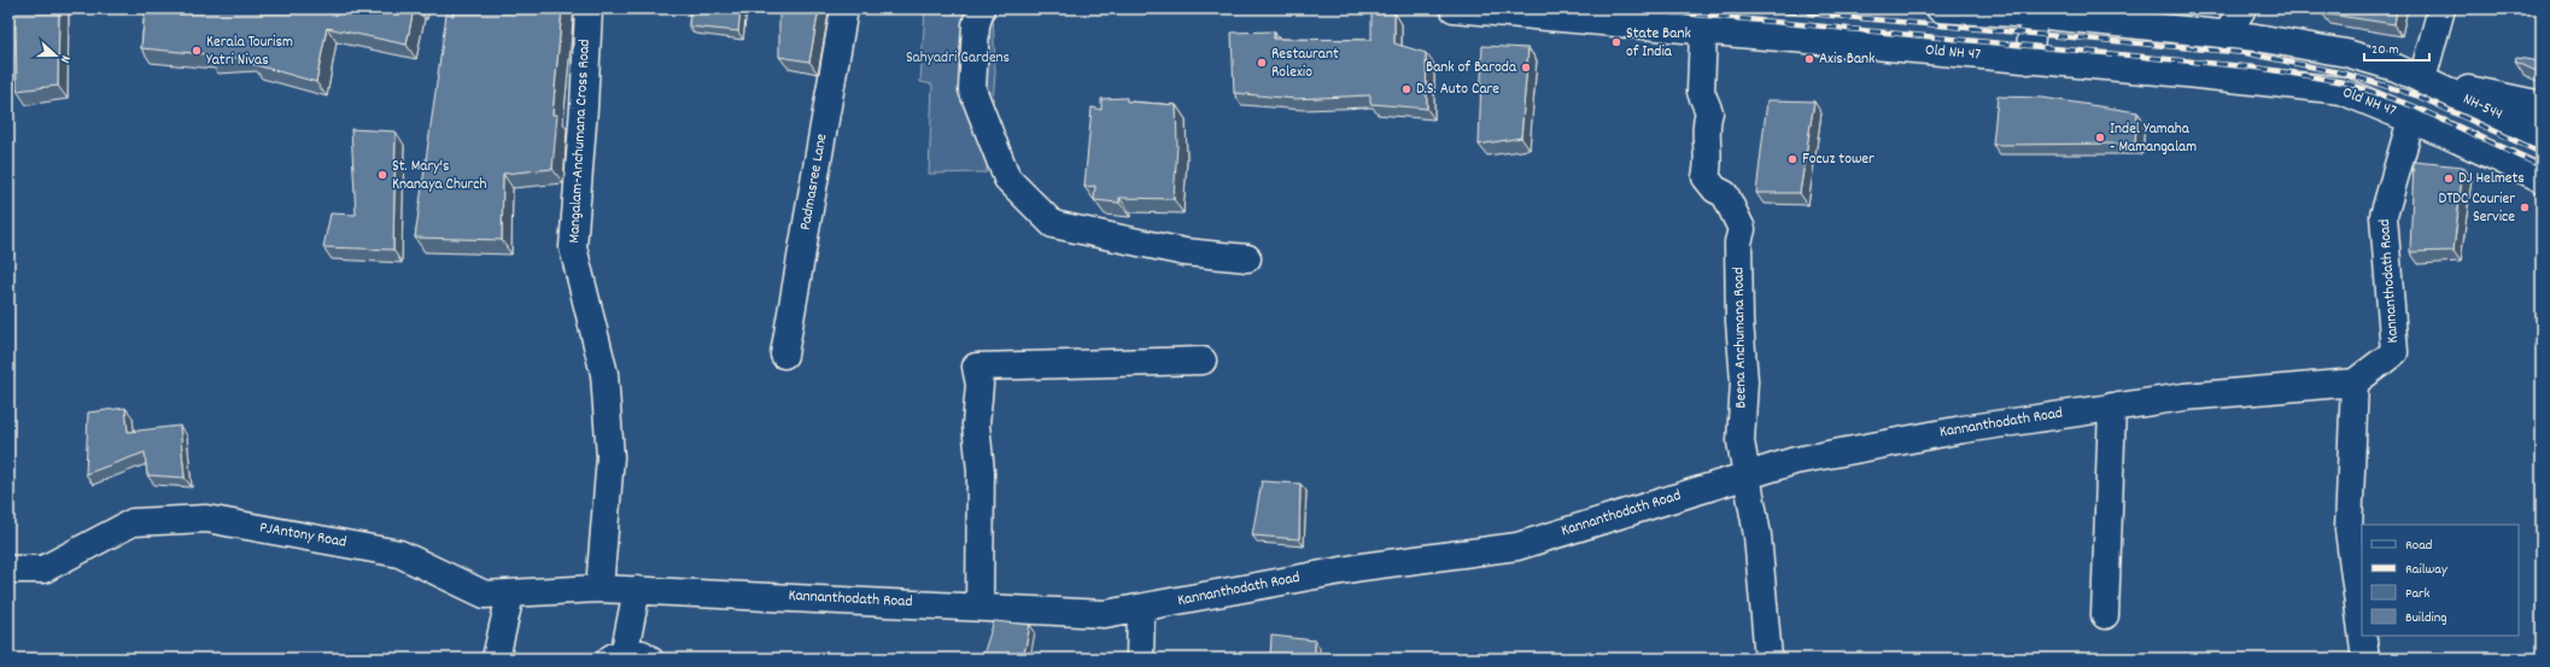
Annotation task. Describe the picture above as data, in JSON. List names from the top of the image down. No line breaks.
{"streets":{"street":["Old NH 47","NH-544","Mangalam-Anchumana Cross Road","Padmasree Lane","Kannanthodath Road","Beena Anchumana Road","PJAntony Road"]},"crossings":[["Old NH 47","Kannanthodath Road"],["Old NH 47","Beena Anchumana Road"],["Mangalam-Anchumana Cross Road","Kannanthodath Road"],["Mangalam-Anchumana Cross Road","PJAntony Road"],["Kannanthodath Road","Beena Anchumana Road"],["Kannanthodath Road","PJAntony Road"]],"parks":["Sahyadri Gardens"],"places":["State Bank of India","Kerala Tourism Yatri Nivas","Axis Bank","Restaurant Rolexio","Bank of Baroda","D.S. Auto Care","Indel Yamaha - Mamangalam","Focuz tower","St. Mary's Knanaya Church","DJ Helmets","DTDC Courier Service"],"legend":["Road","Railway","Park","Building"],"scale_bar":"20 m","north":"right"}
